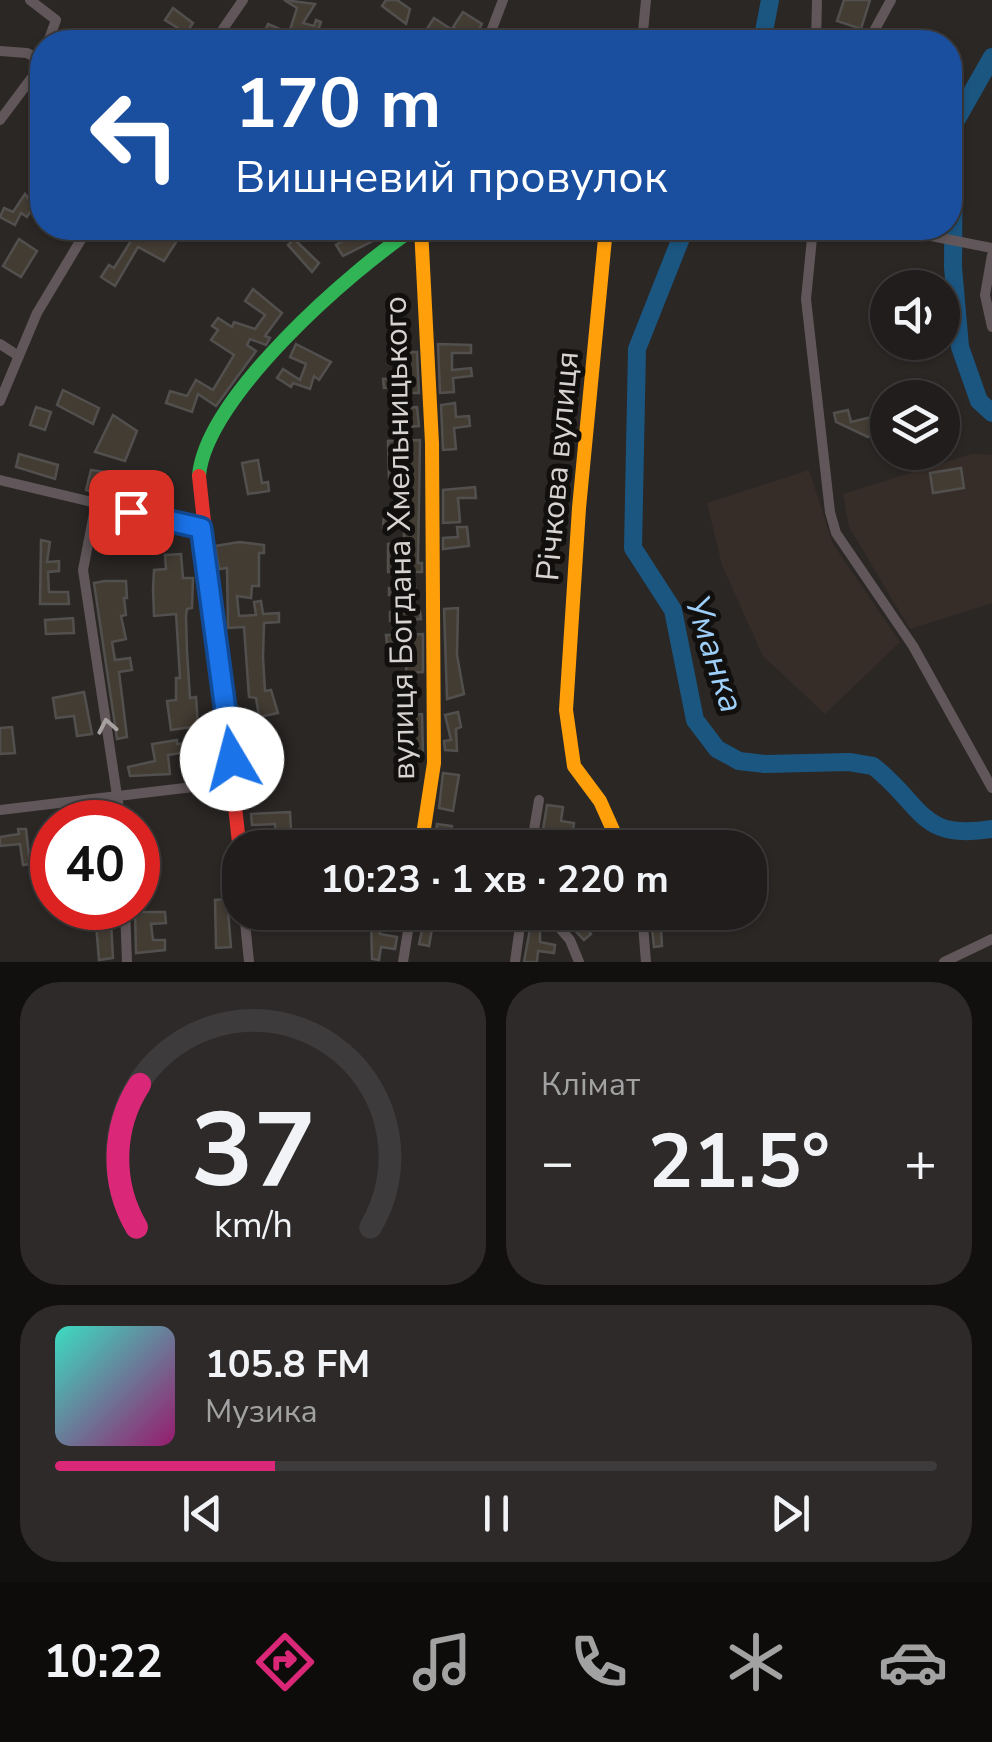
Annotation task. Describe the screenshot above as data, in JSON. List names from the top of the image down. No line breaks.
{"streets":{"street":["Річкова вулиця","вулиця Богдана Хмельницького"]},"water":["Уманка"],"page":{"turn":["170 m","Вишневий провулок"],"limit":"40","trip":"10:23 · 1 хв · 220 m","tile":"Клімат","heat":["−","21.5°","+"],"song":["105.8 FM","Музика"],"tabs":"10:22","gauge":["37","km/h"]}}
